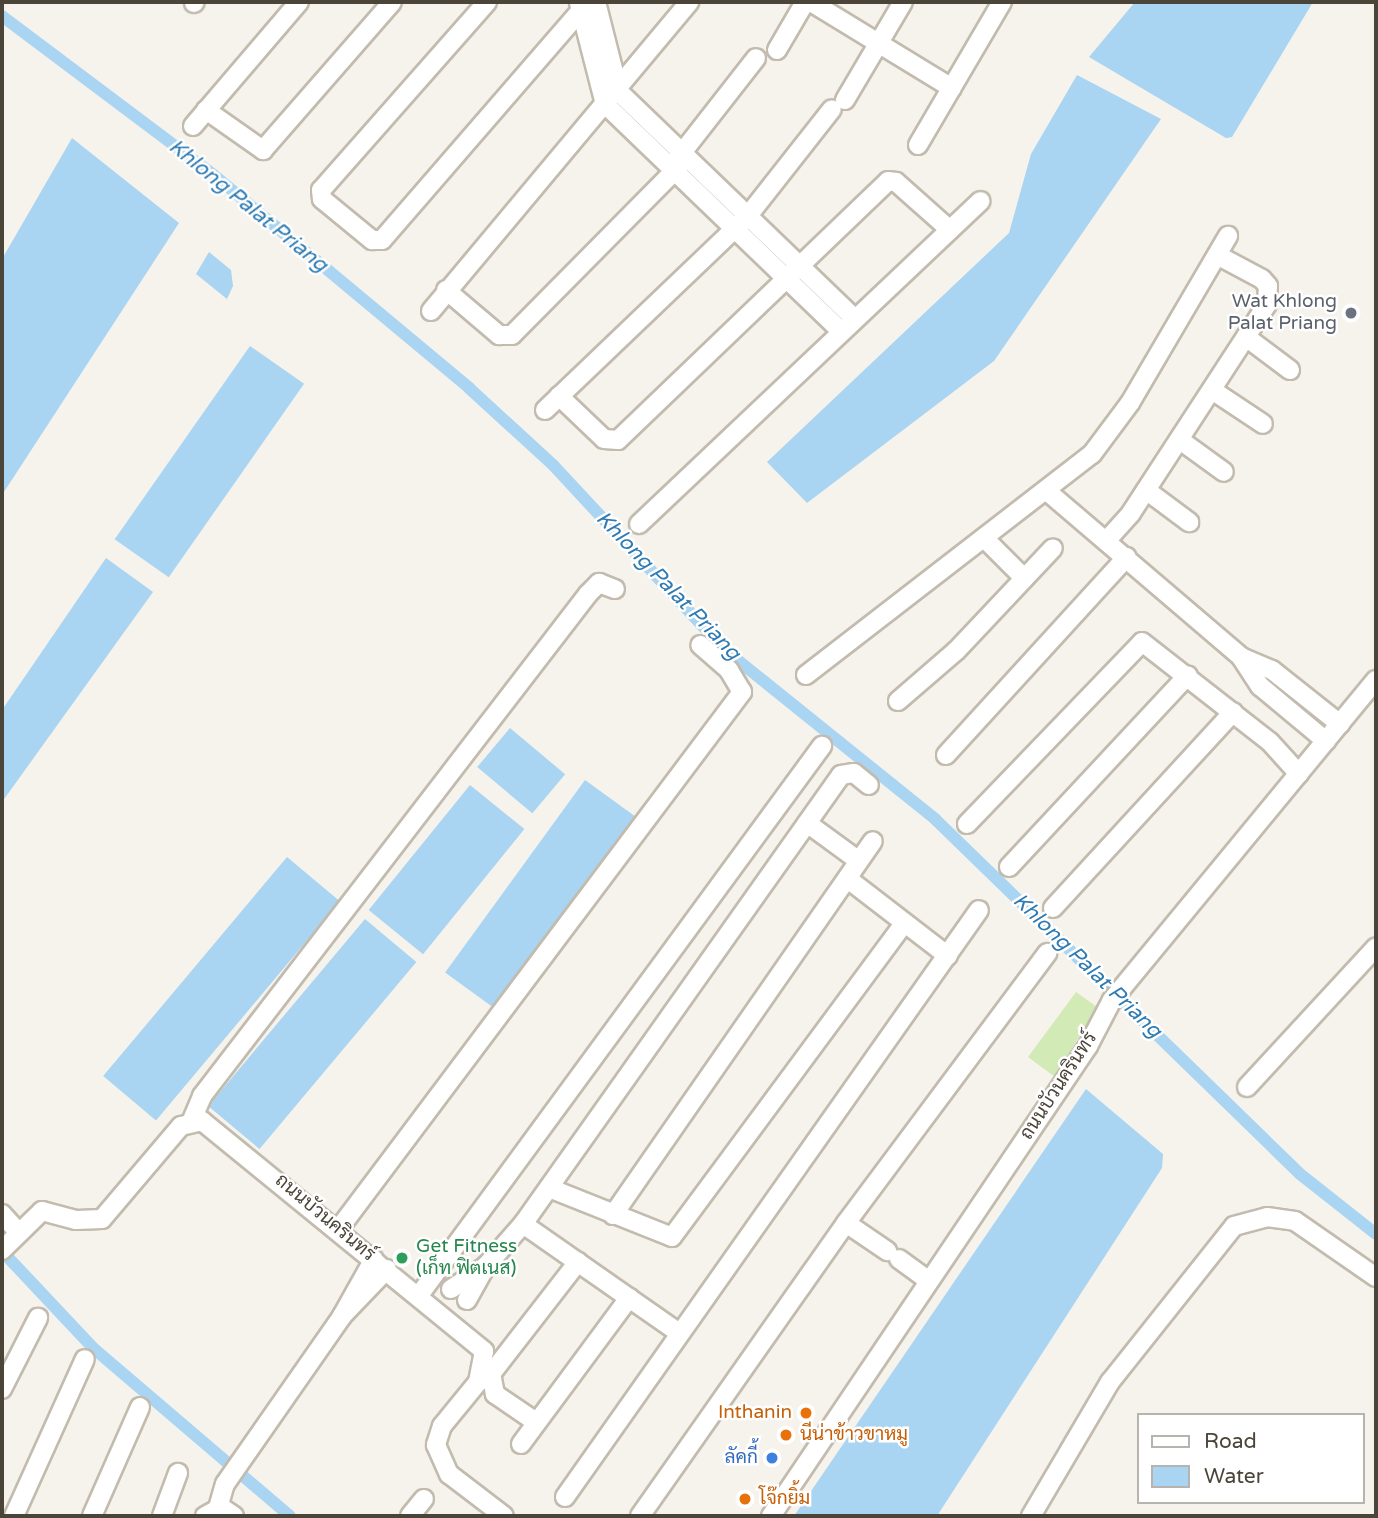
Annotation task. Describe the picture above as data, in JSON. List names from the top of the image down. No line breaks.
{"streets":{"street":["ถนนบัวนครินทร์"]},"water":["Khlong Palat Priang"],"places":["Wat Khlong Palat Priang","Get Fitness (เก็ท ฟิตเนส)","Inthanin","นีน่าข้าวขาหมู","ลัคกี้","โจ๊กยิ้ม"],"legend":["Road","Water"]}
